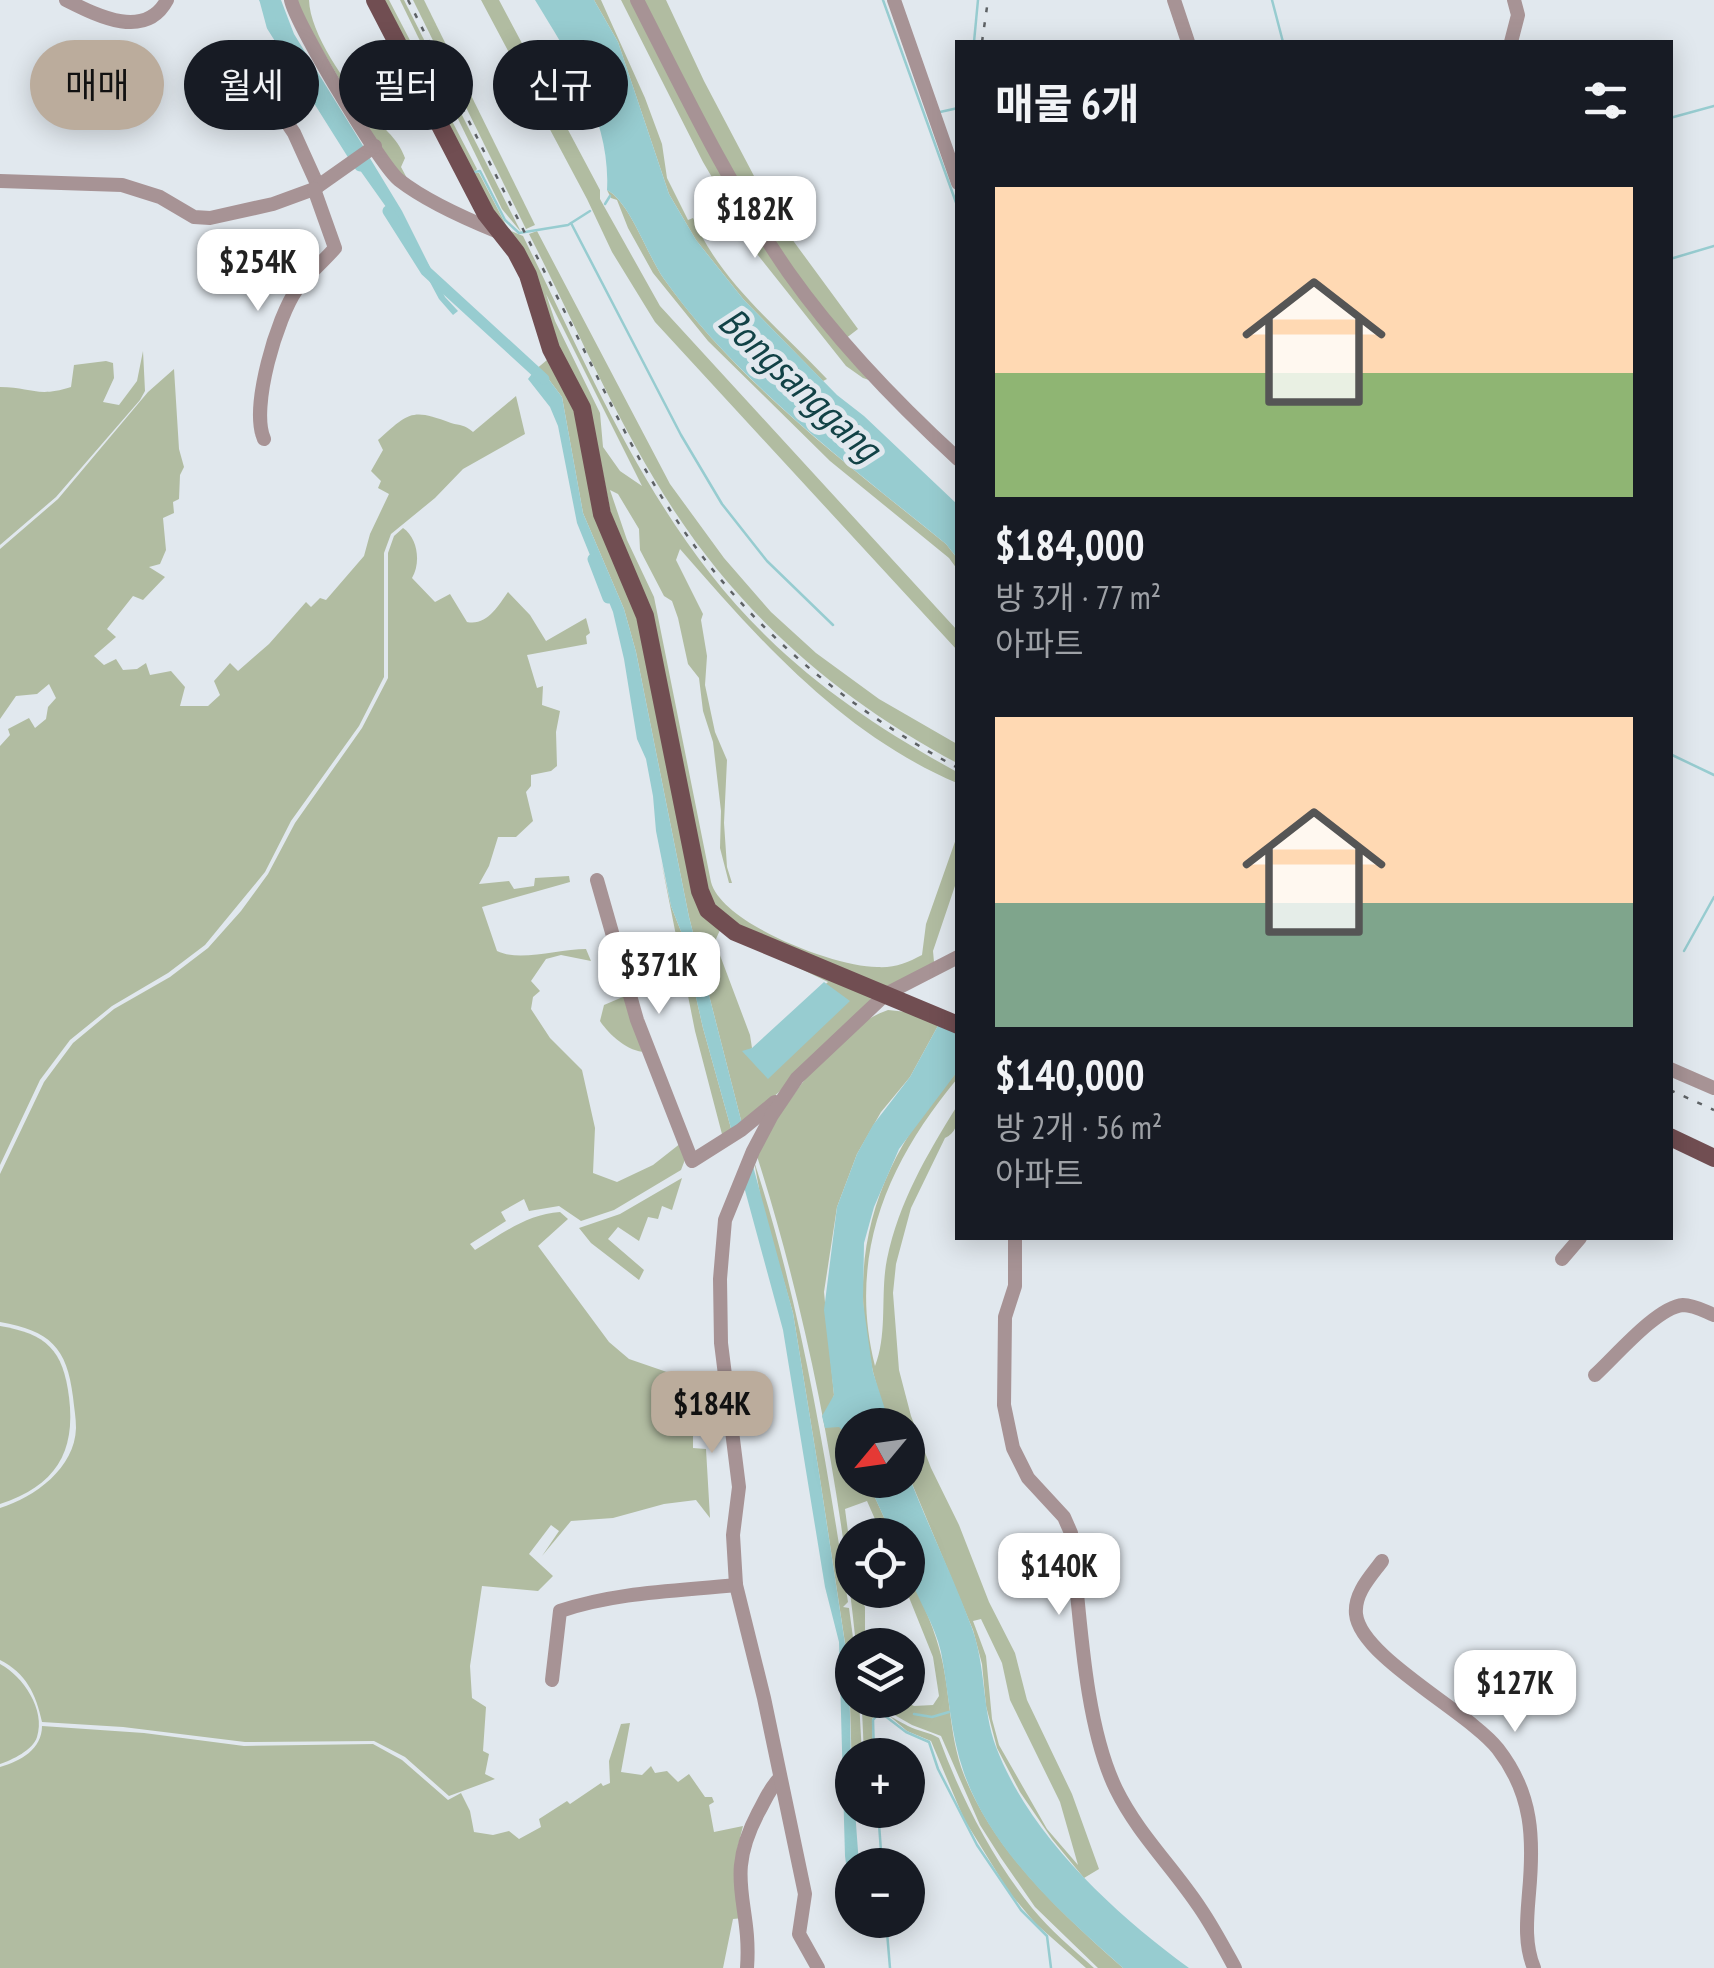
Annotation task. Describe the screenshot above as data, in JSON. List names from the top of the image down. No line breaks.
{"water":["Bongsanggang"],"north":"bottom left","page":{"chip":["매매","월세","필터","신규"],"heading":"매물 6개","list":[{"name":"$184,000","note":"방 3개 · 77 m² · 아파트"},{"name":"$140,000","note":"방 2개 · 56 m² · 아파트"}],"price":["$182K","$254K","$371K","$184K","$140K","$127K"],"map_buttons":["+","−"]}}
